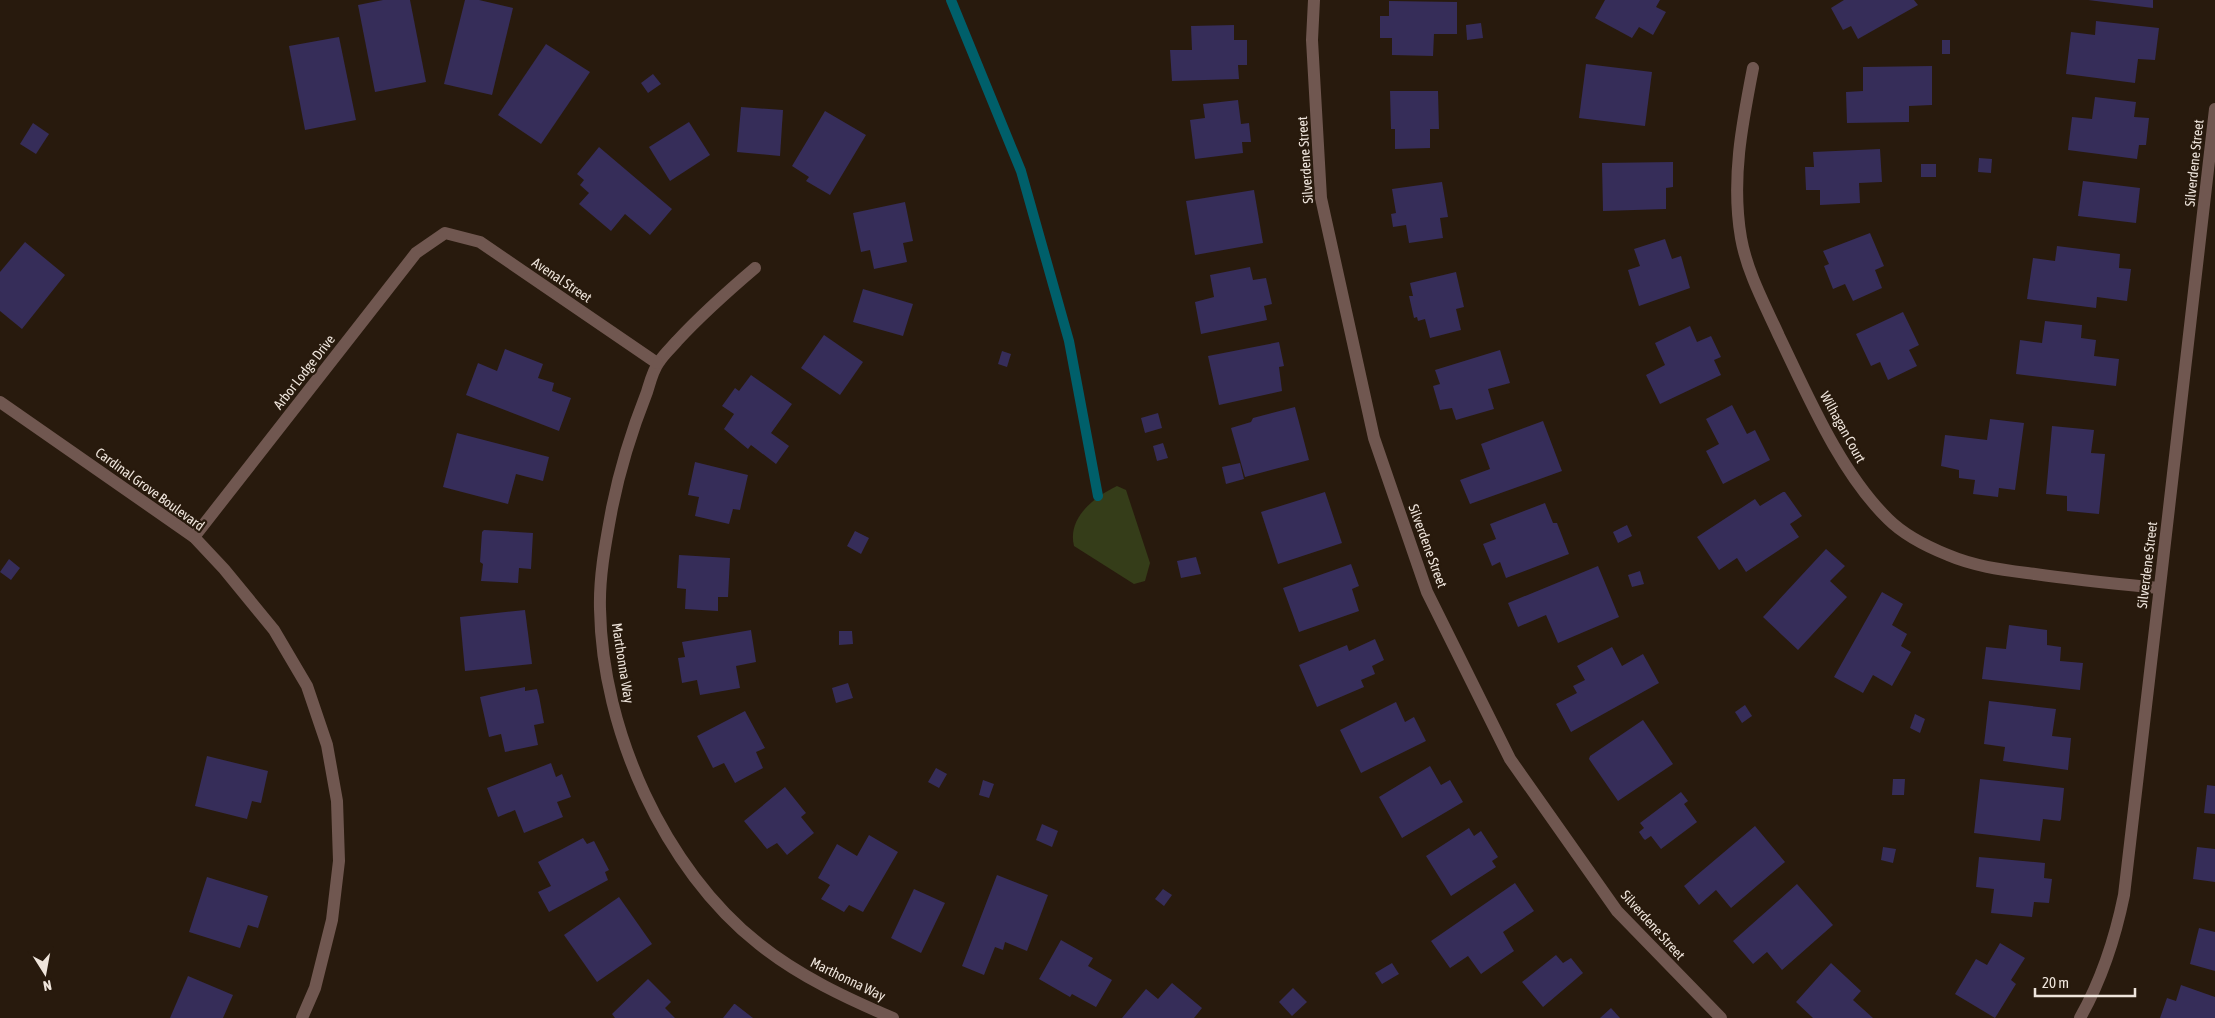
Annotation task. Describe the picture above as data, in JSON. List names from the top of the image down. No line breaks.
{"streets":{"street":["Silverdene Street","Avenal Street","Arbor Lodge Drive","Wilhagan Court","Cardinal Grove Boulevard","Marthonna Way"]},"crossings":[["Silverdene Street","Wilhagan Court"],["Avenal Street","Arbor Lodge Drive"],["Avenal Street","Marthonna Way"],["Arbor Lodge Drive","Cardinal Grove Boulevard"]],"scale_bar":"20 m","north":"bottom"}
